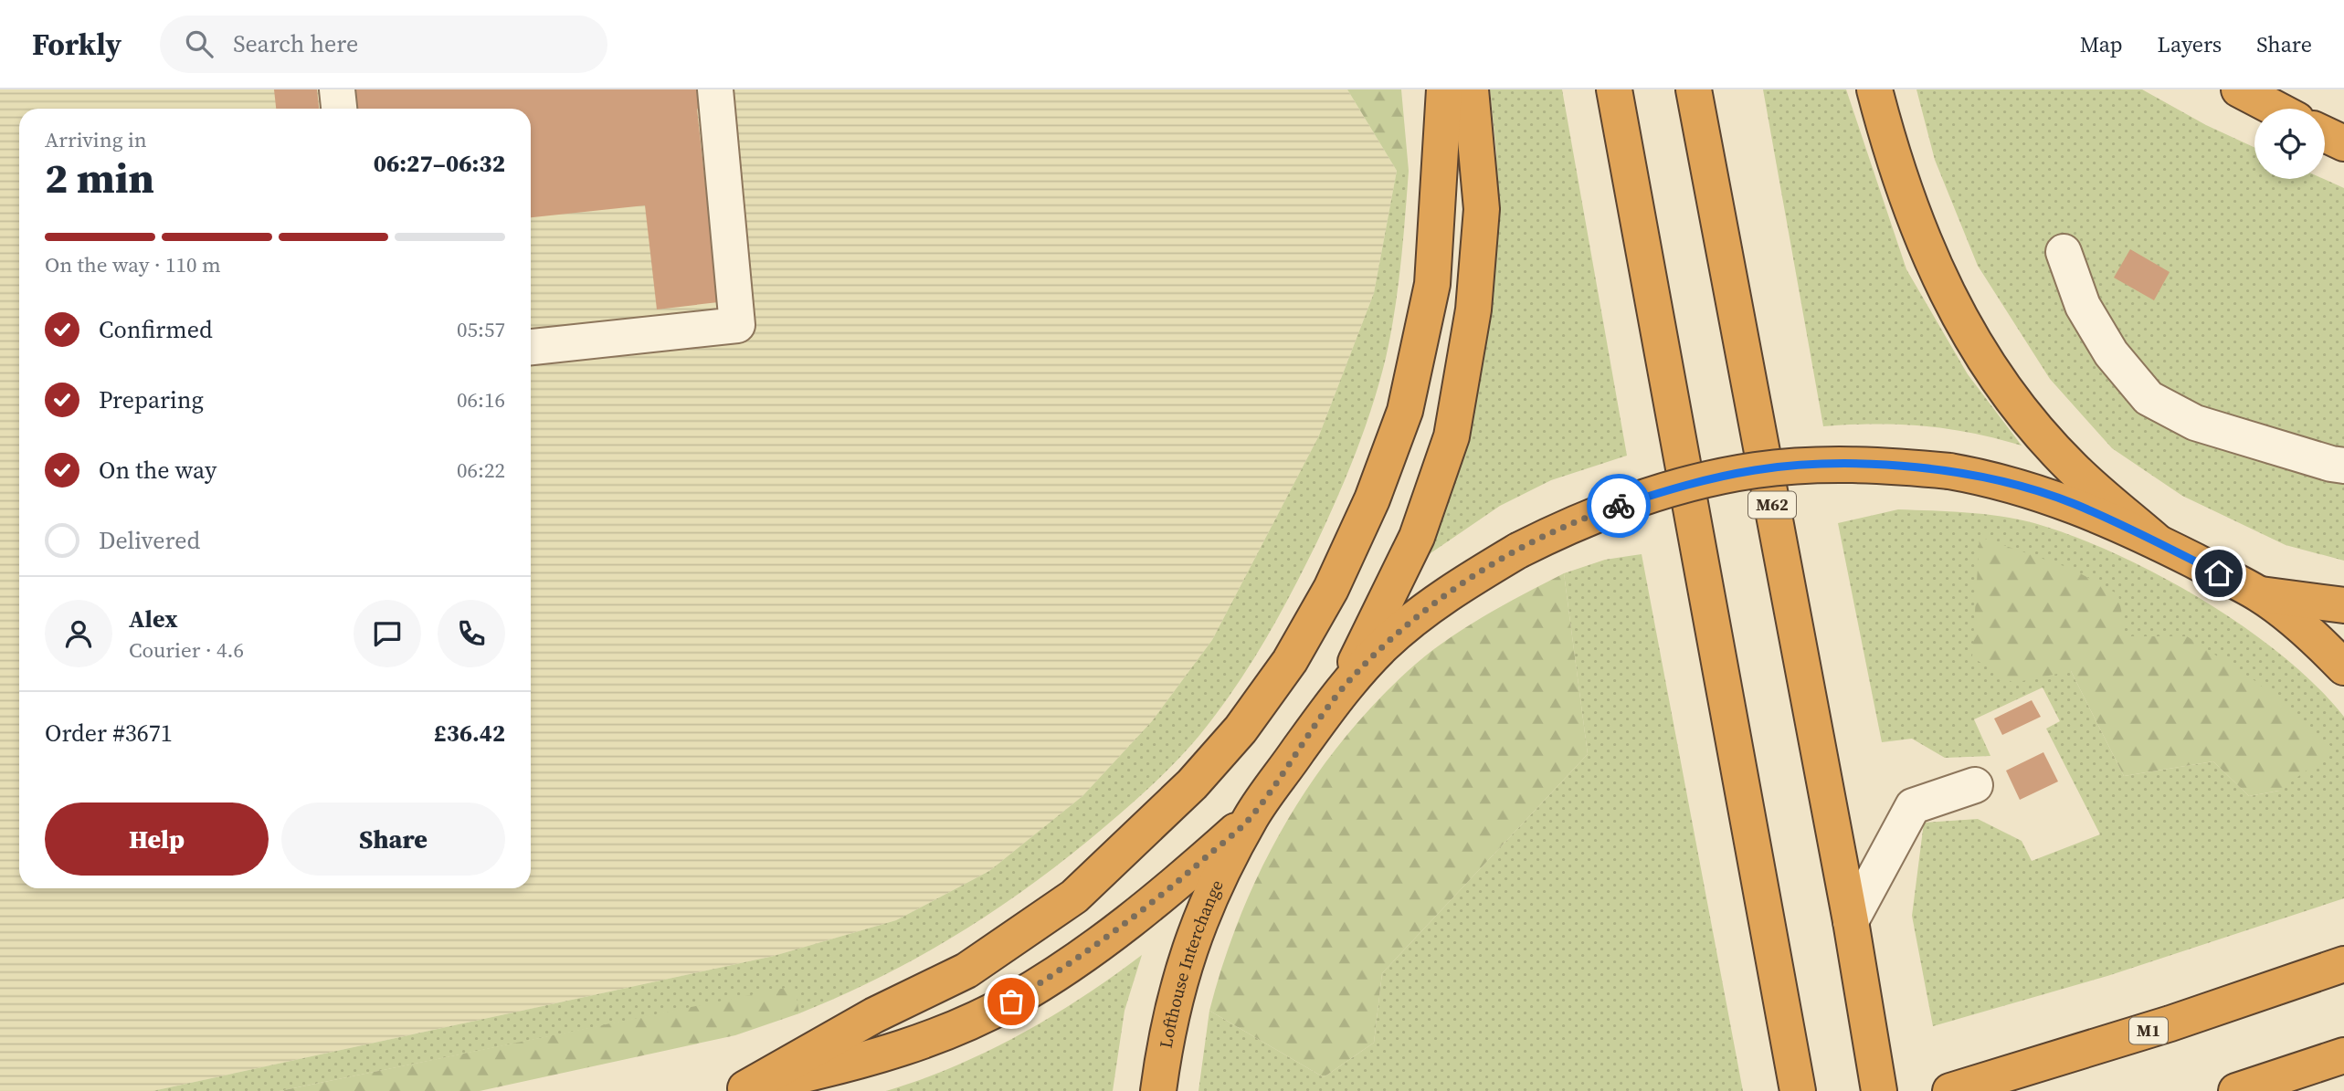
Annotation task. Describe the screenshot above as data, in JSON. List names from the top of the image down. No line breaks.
{"streets":{"highway":["M62","Lofthouse Interchange","M1"]},"page":{"header":"Forkly","search":"Search here","nav":["Map","Layers","Share"],"heading":["2 min","Arriving in","06:27–06:32"],"panel":["Alex","Courier · 4.6","Order #3671","£36.42"],"bar":"On the way · 110 m","list":[["Confirmed","05:57"],["Preparing","06:16"],["On the way","06:22"],"Delivered"],"buttons":["Help","Share"]}}
